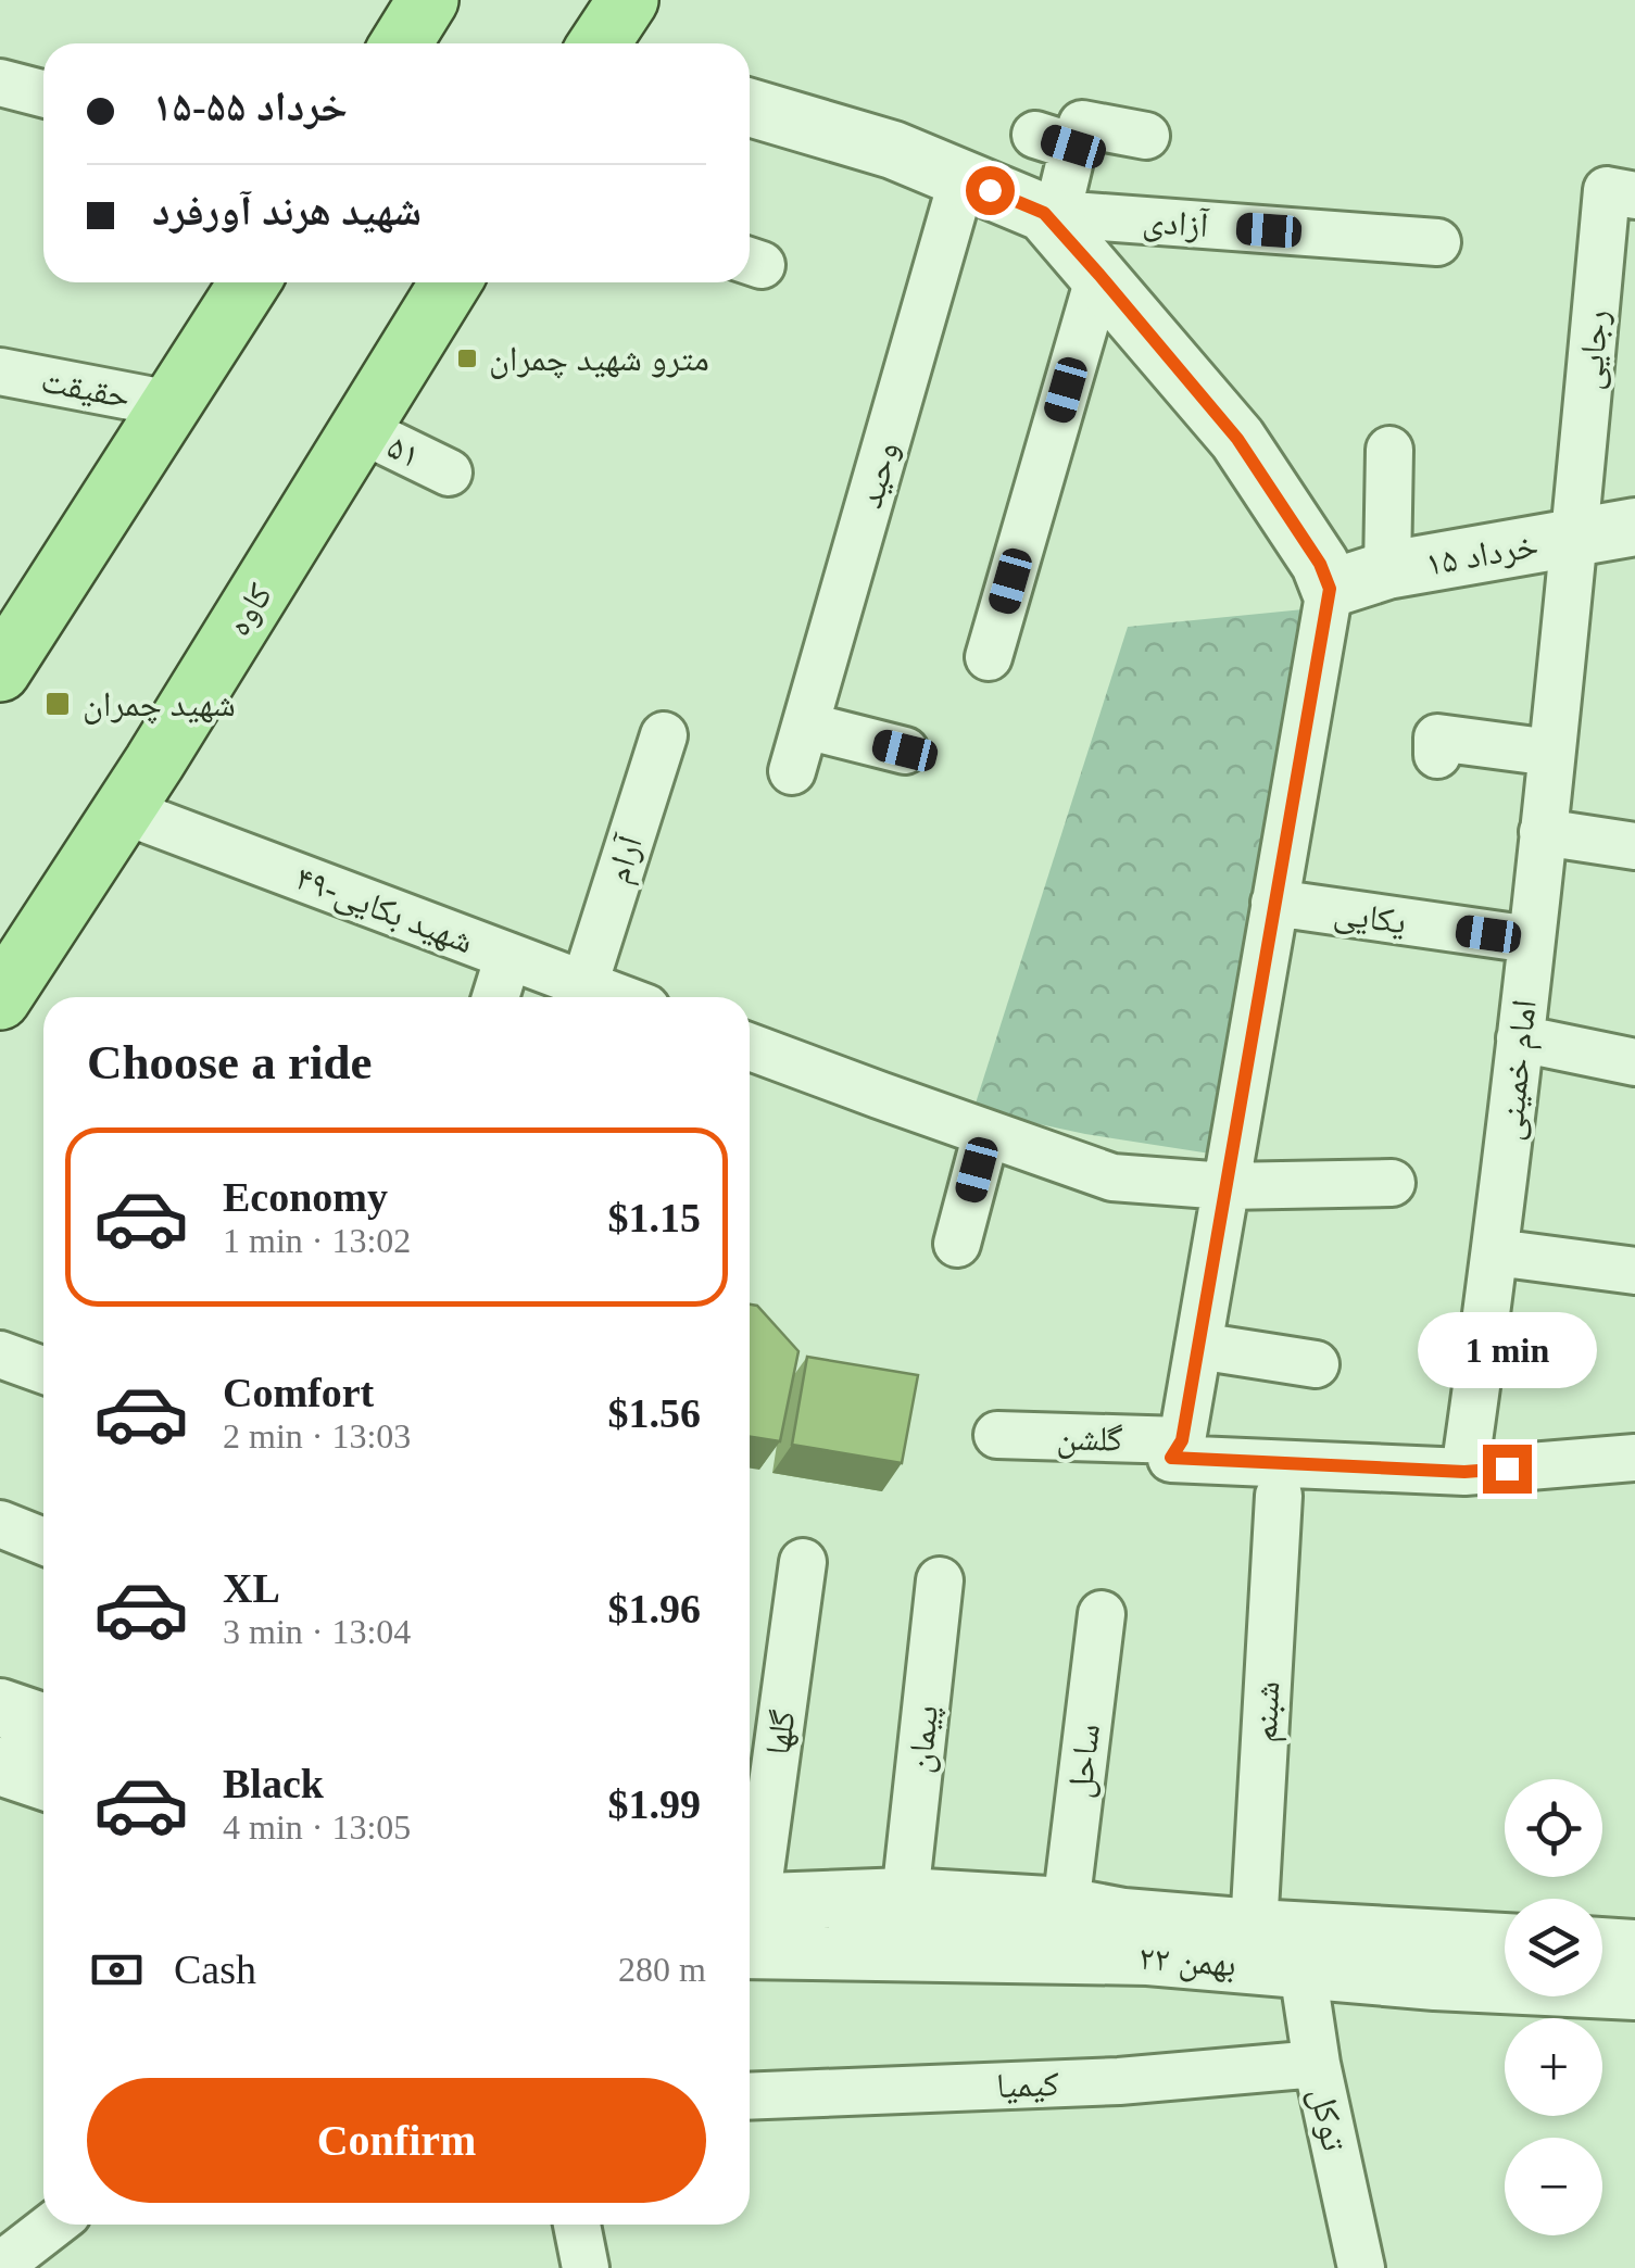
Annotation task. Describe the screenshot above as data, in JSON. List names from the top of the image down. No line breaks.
{"streets":{"main road":["کاوه"],"street":["آزادی","رجایی","حقیقت","۵۱","وحید","۱۵ خرداد","آرام","۴۹-شهید بکایی","یکایی","امام خمینی","گلشن","شبنم","گلها","پیمان","ساحل","۲۲ بهمن","کیمیا","توکل"]},"crossings":[["رجایی","۱۵ خرداد"],["رجایی","امام خمینی"],["۵۱","کاوه"],["۱۵ خرداد","امام خمینی"],["کاوه","۴۹-شهید بکایی"],["آرام","۴۹-شهید بکایی"],["یکایی","امام خمینی"],["امام خمینی","گلشن"],["شبنم","۲۲ بهمن"],["پیمان","۲۲ بهمن"],["ساحل","۲۲ بهمن"],["۲۲ بهمن","توکل"],["کیمیا","توکل"]],"places":{"transit":["مترو شهید چمران","شهید چمران"]},"page":{"banner":["۱۵-۵۵ خرداد","شهید هرند آورفرد"],"heading":"Choose a ride","list":[{"name":"Economy","note":"1 min · 13:02","value":"$1.15"},{"name":"Comfort","note":"2 min · 13:03","value":"$1.56"},{"name":"XL","note":"3 min · 13:04","value":"$1.96"},{"name":"Black","note":"4 min · 13:05","value":"$1.99"}],"bubble":"1 min","map_buttons":["+","−"],"pay":["Cash","280 m"],"buttons":"Confirm"}}
